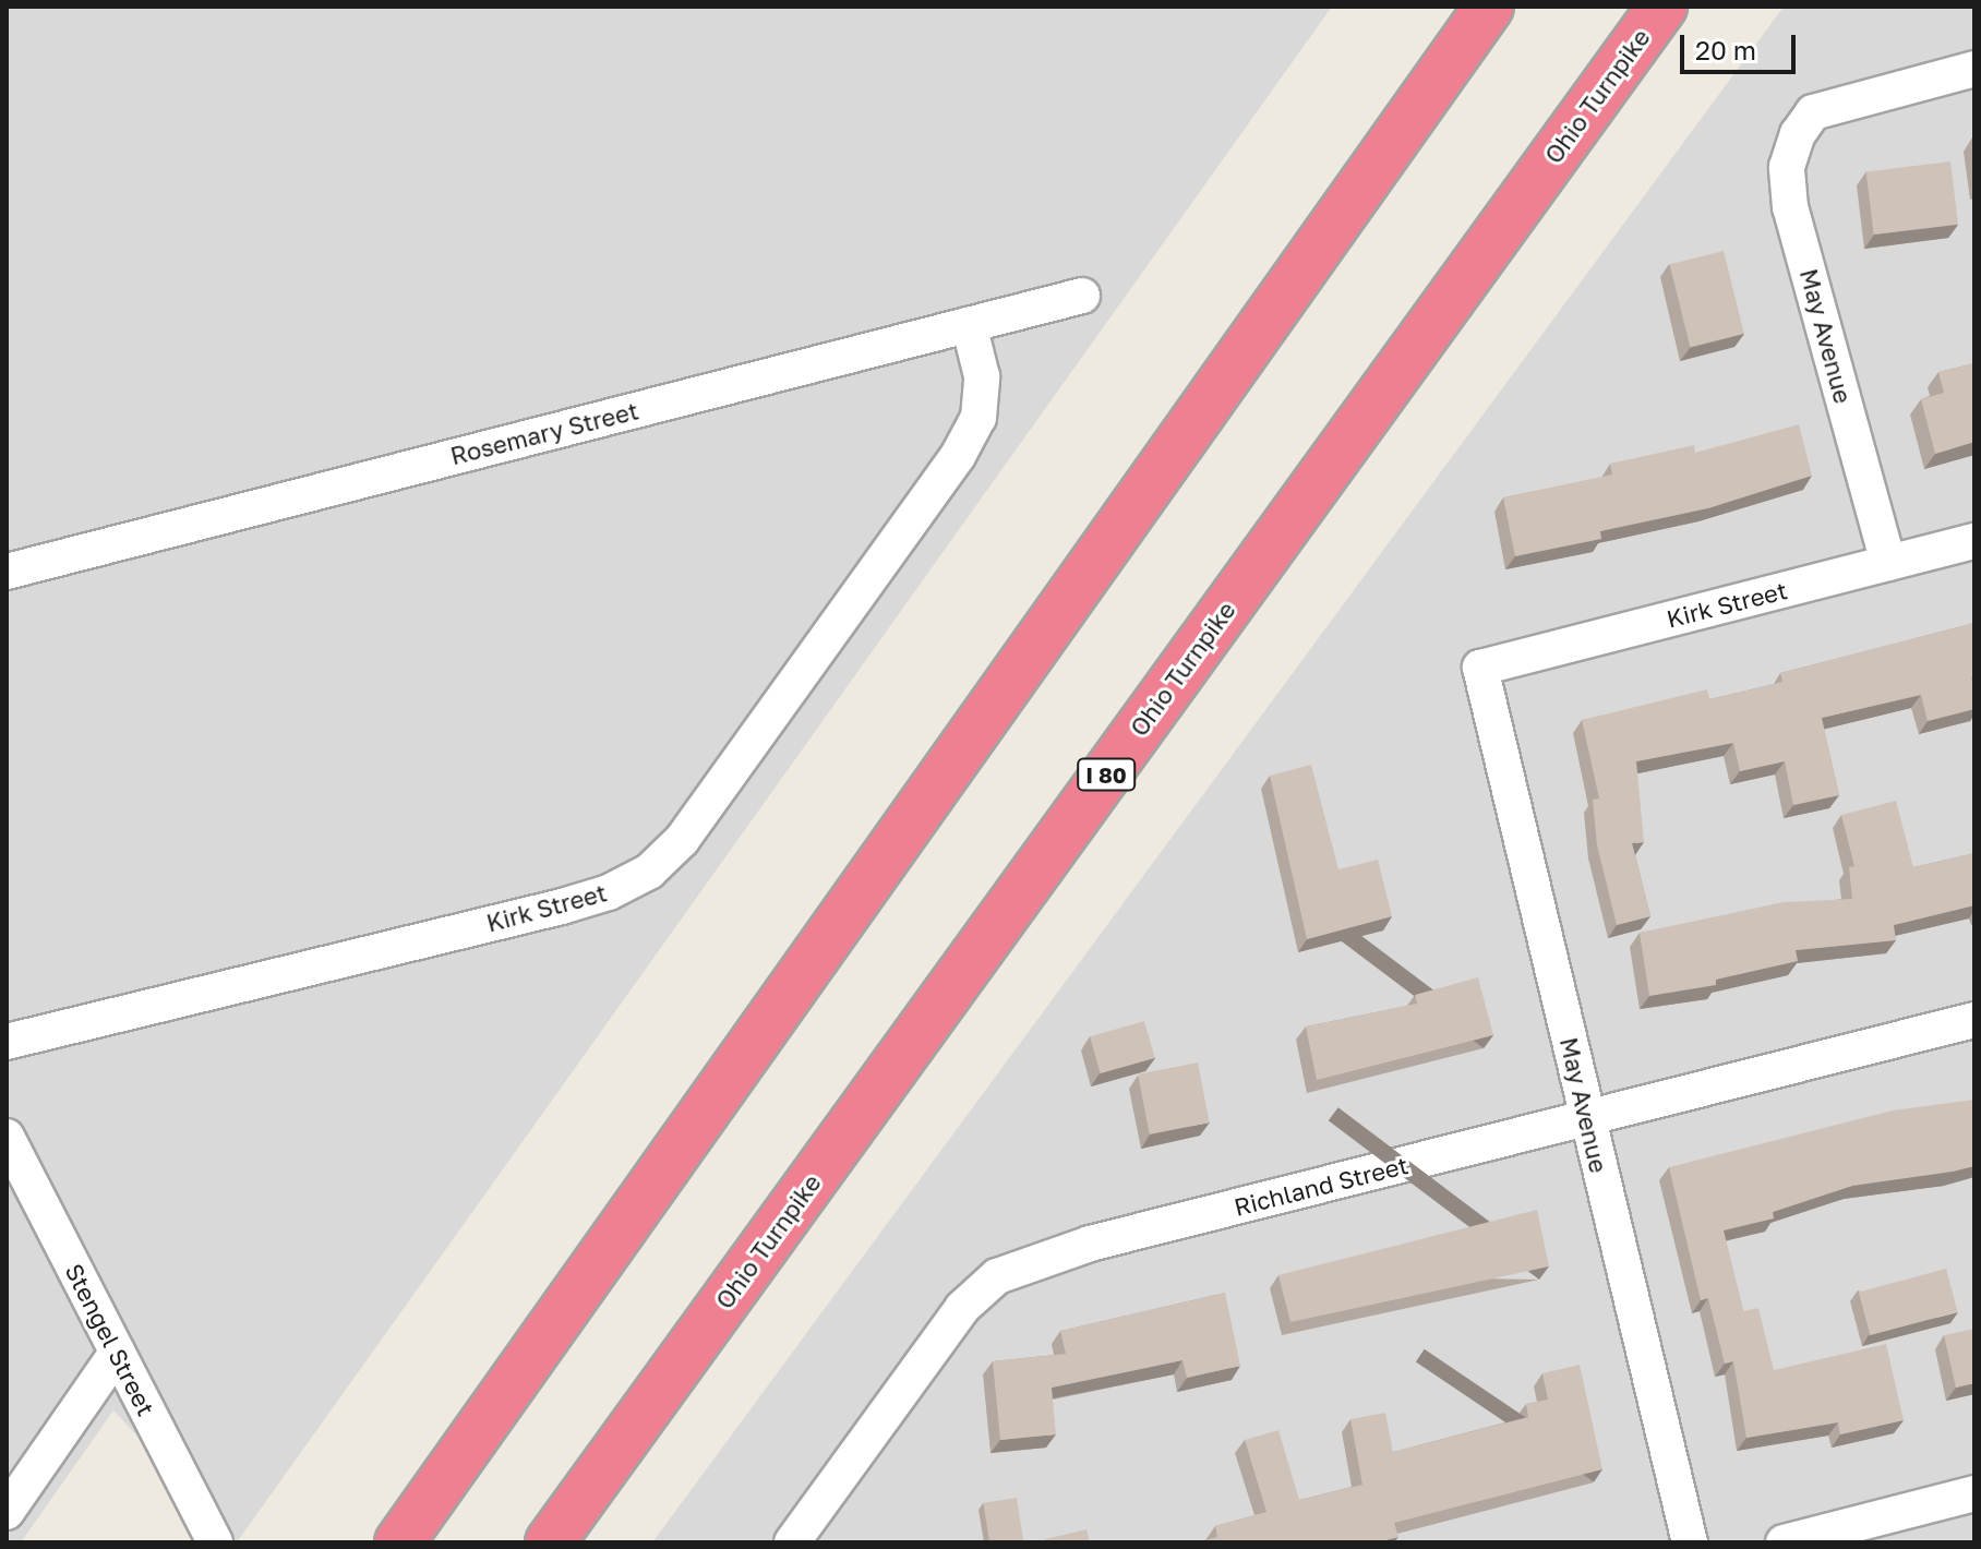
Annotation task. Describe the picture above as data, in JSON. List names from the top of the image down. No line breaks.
{"streets":{"highway":["Ohio Turnpike","I 80"],"street":["May Avenue","Rosemary Street","Kirk Street","Richland Street","Stengel Street"]},"crossings":[["May Avenue","Kirk Street"],["May Avenue","Richland Street"],["Rosemary Street","Kirk Street"]],"scale_bar":"20 m"}
